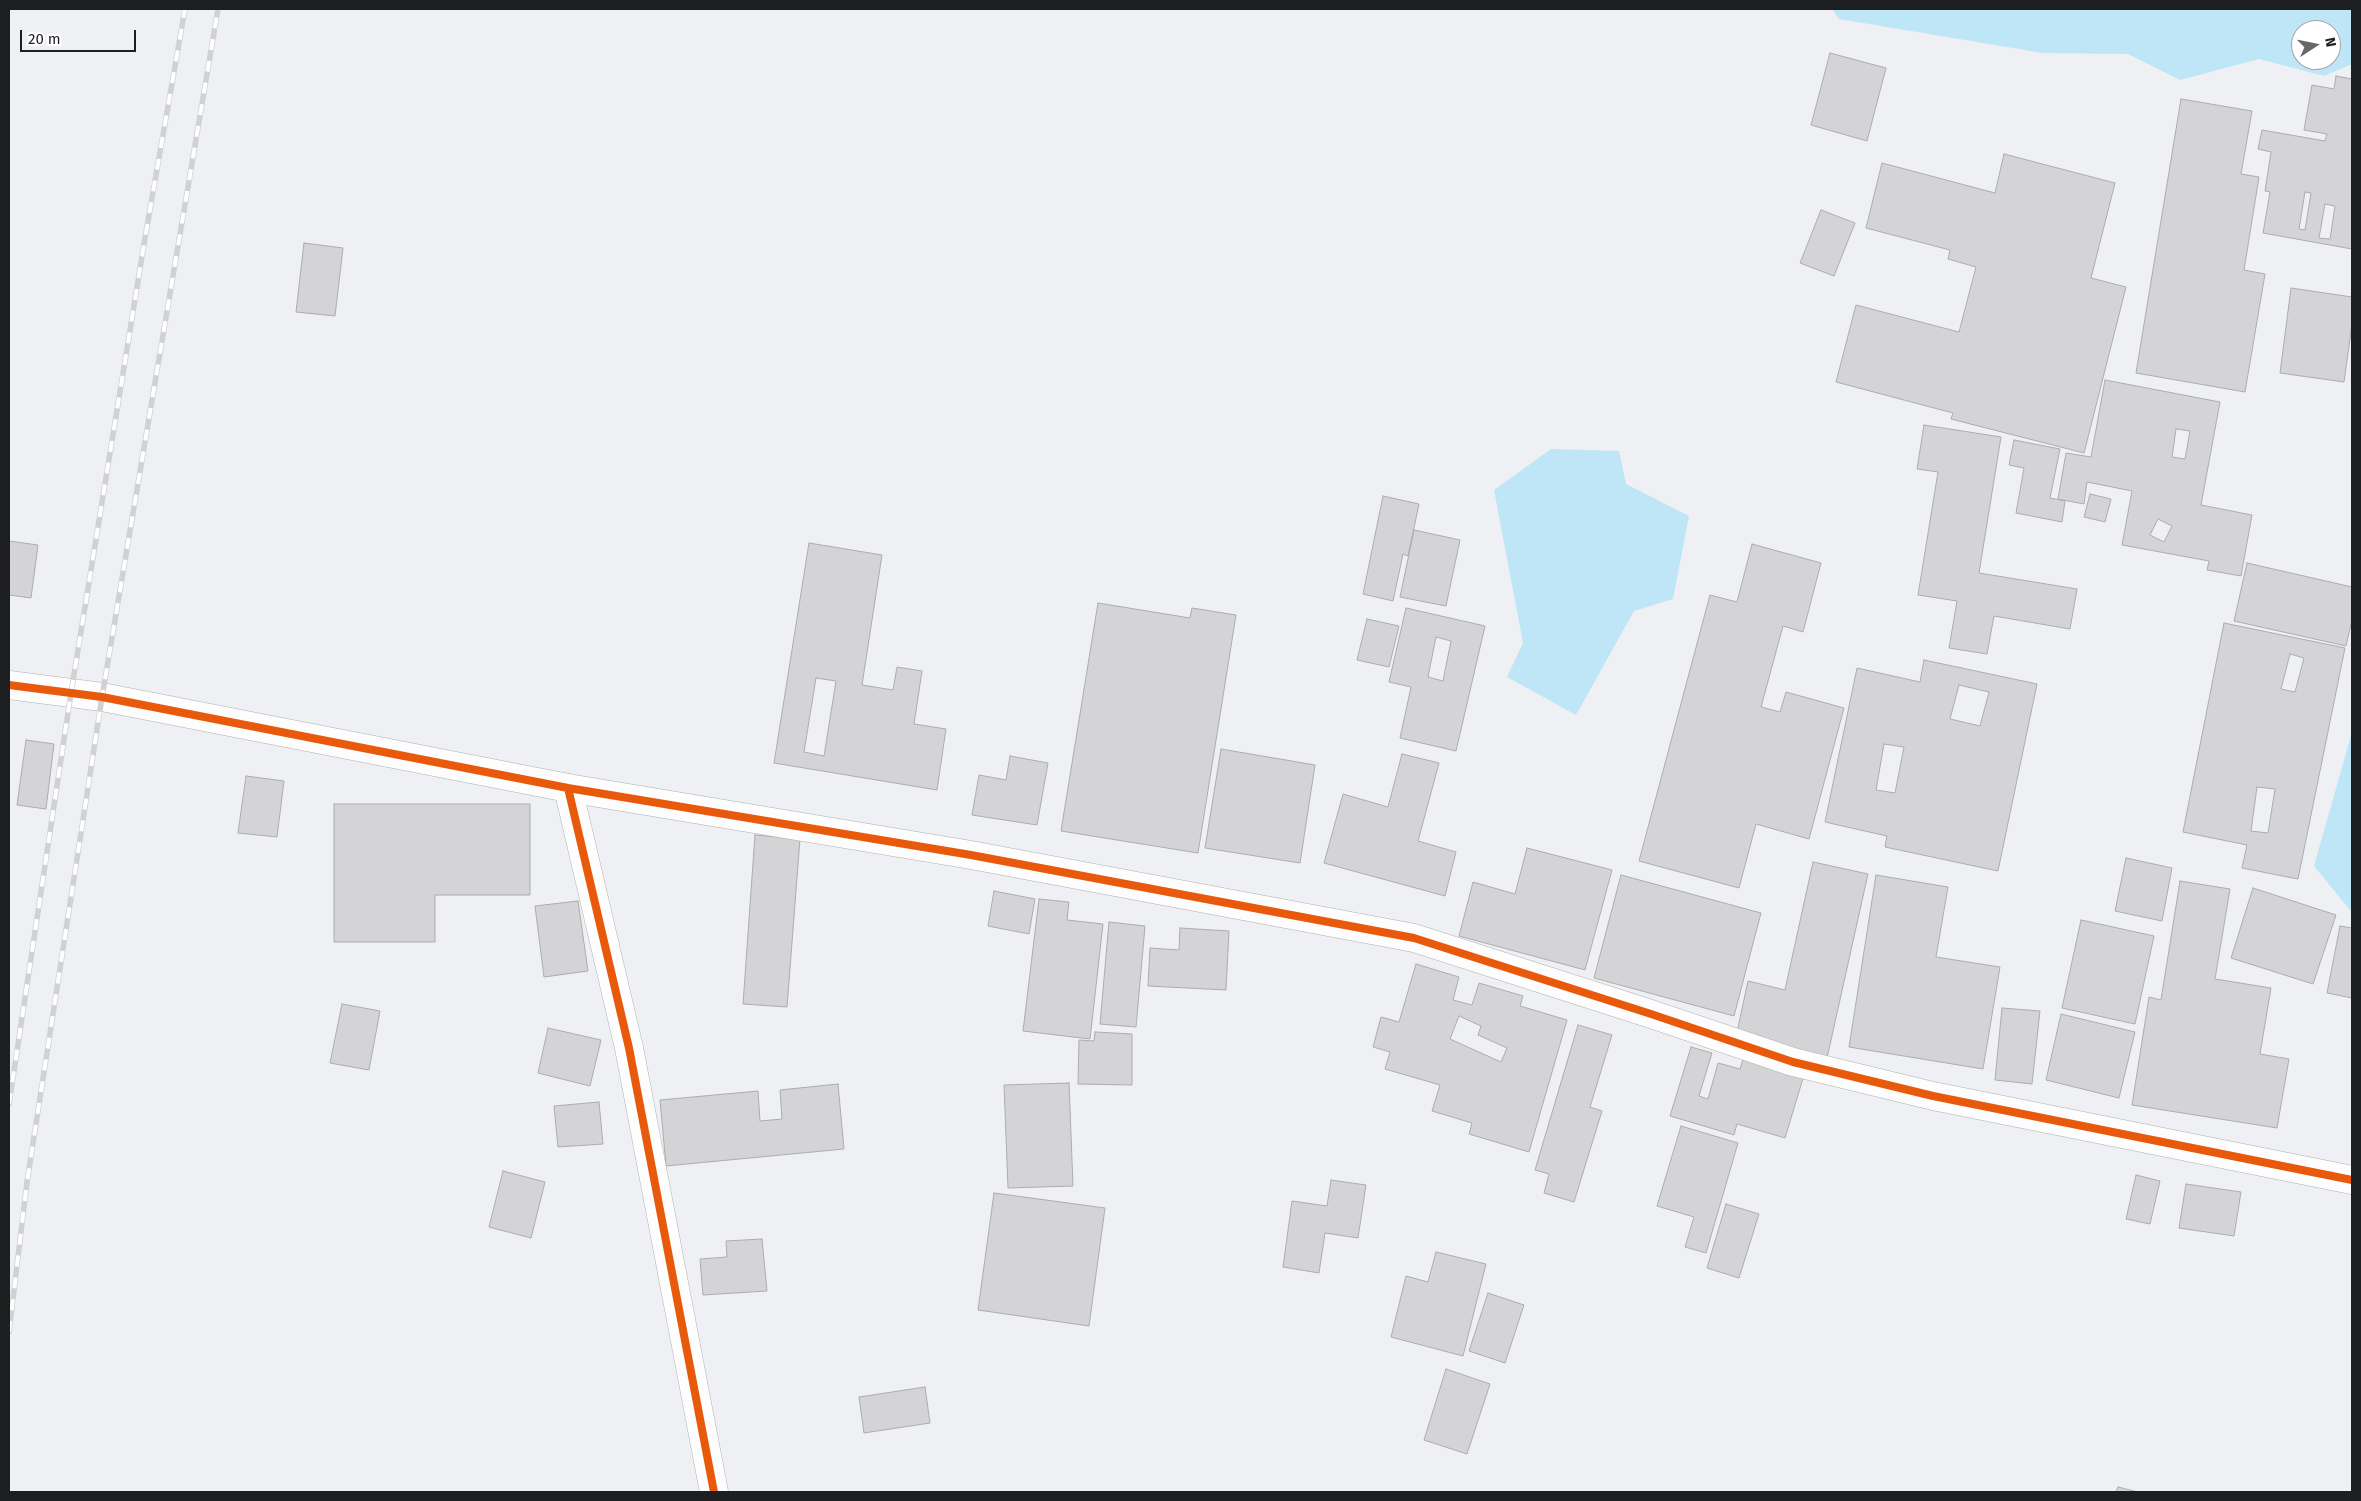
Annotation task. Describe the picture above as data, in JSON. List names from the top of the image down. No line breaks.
{"scale_bar":"20 m","north":"right"}
